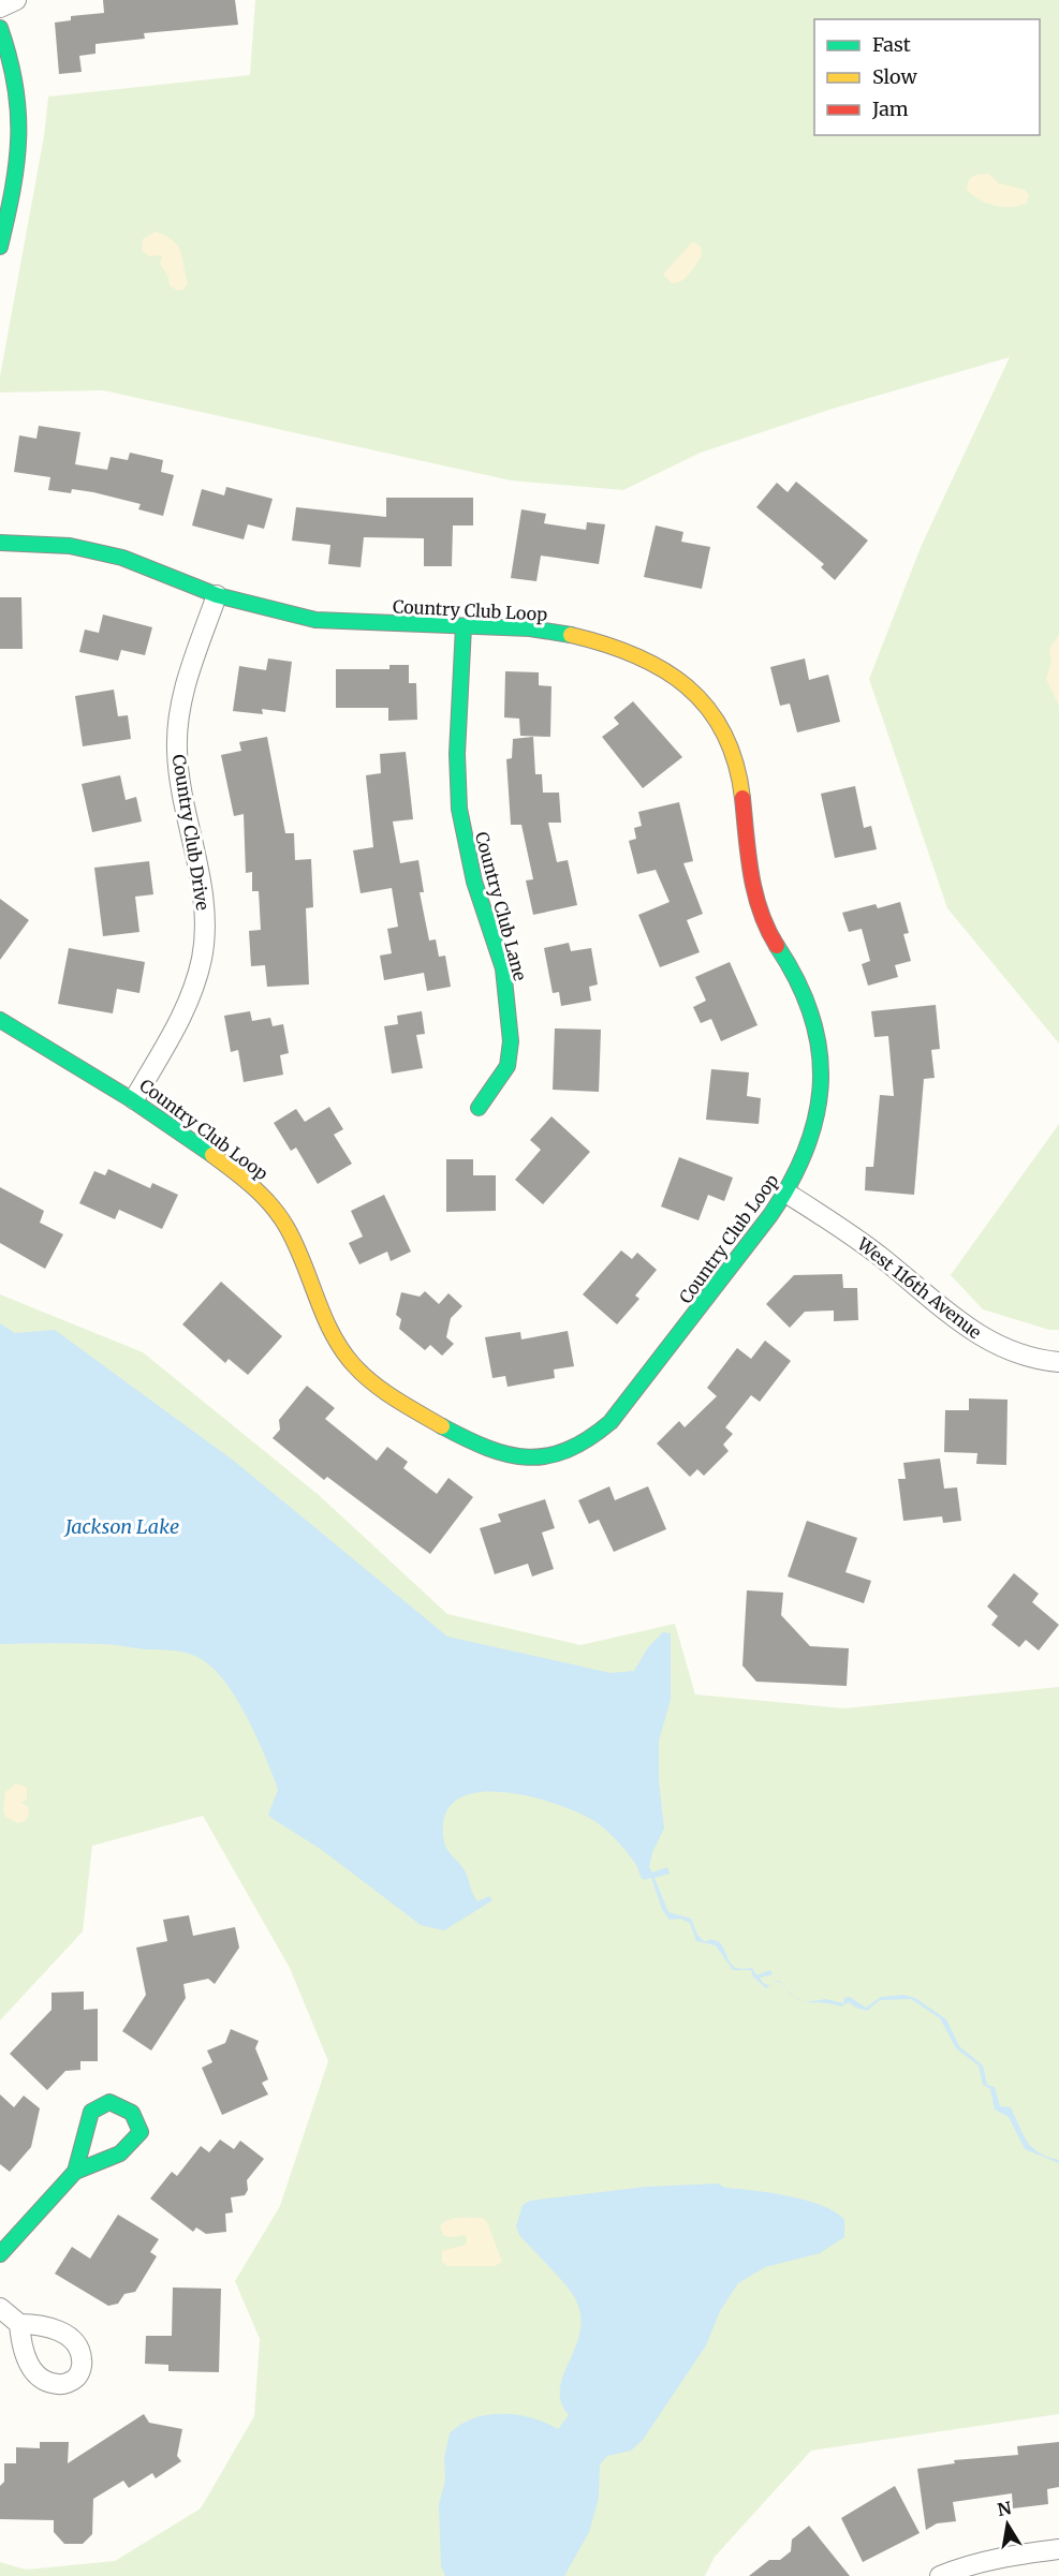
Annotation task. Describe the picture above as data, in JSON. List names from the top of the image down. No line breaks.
{"streets":{"street":["Country Club Loop","Country Club Drive","Country Club Lane","West 116th Avenue"]},"crossings":[["Country Club Loop","Country Club Drive"],["Country Club Loop","Country Club Lane"],["Country Club Loop","West 116th Avenue"]],"water":["Jackson Lake"],"legend":["Fast","Slow","Jam"],"north":"top"}
